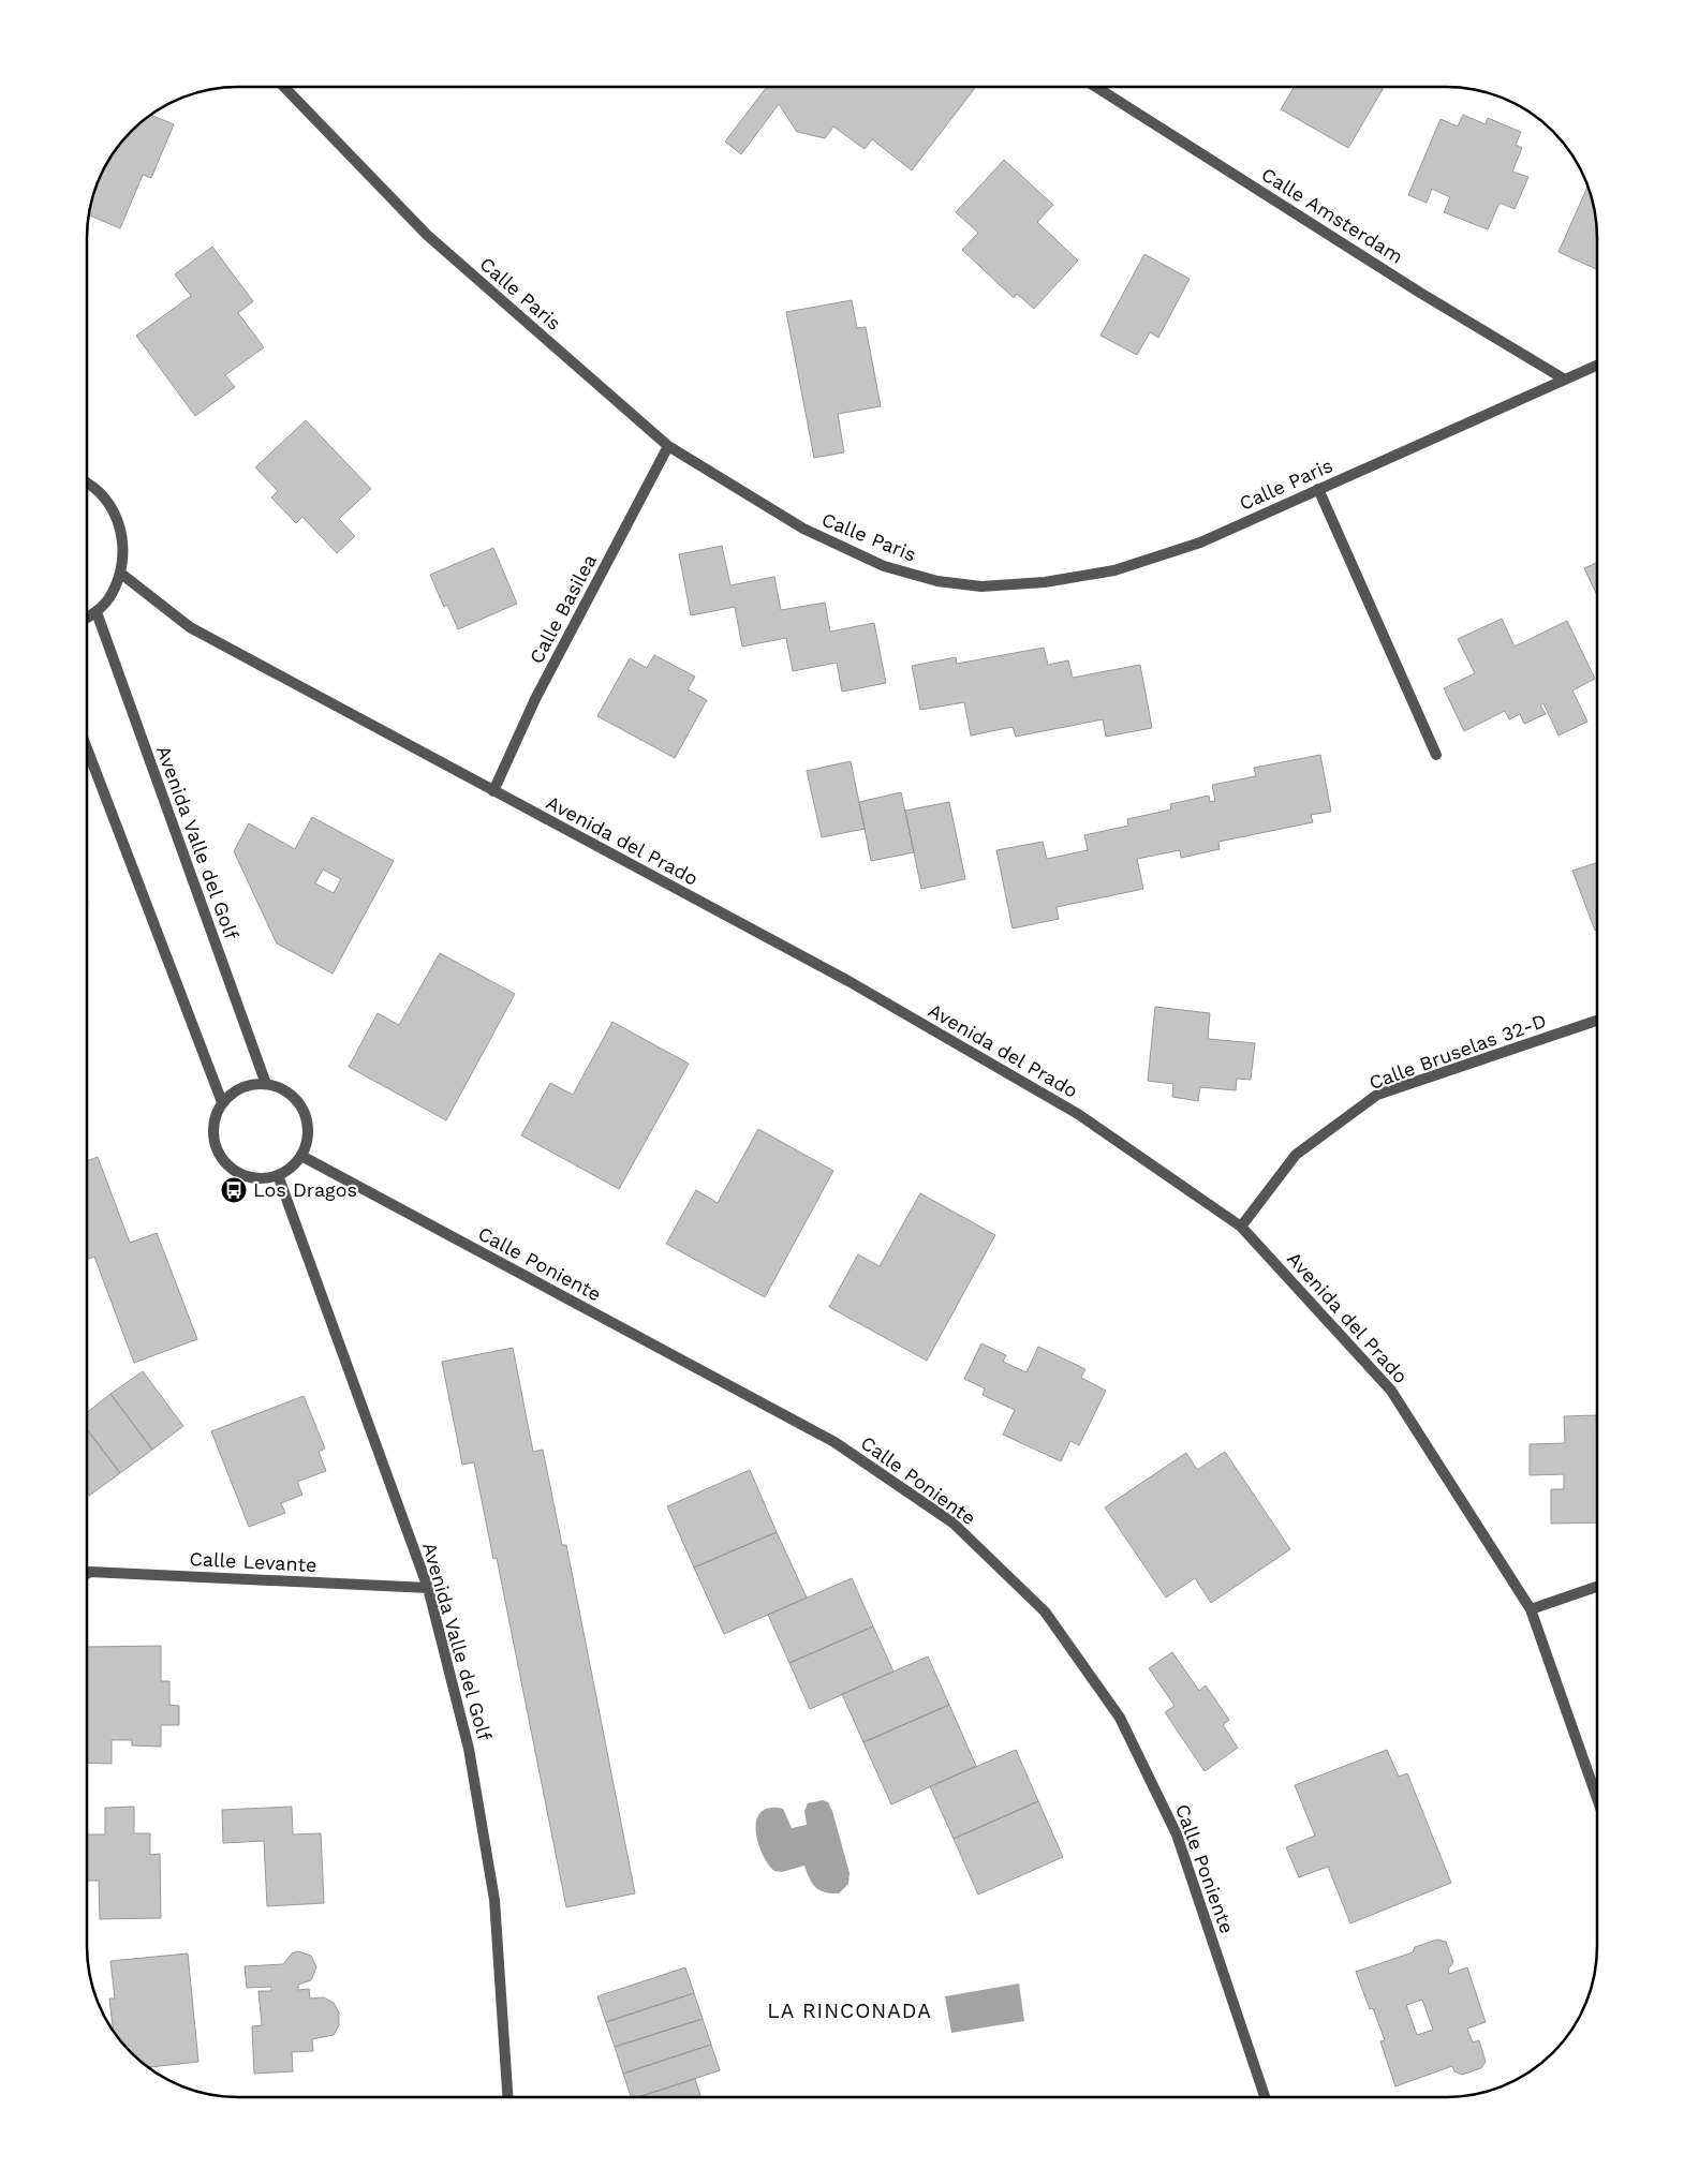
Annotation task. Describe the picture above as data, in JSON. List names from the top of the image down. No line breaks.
{"streets":{"street":["Calle Amsterdam","Calle Paris","Calle Basilea","Avenida del Prado","Avenida Valle del Golf","Calle Bruselas 32-D","Calle Poniente","Calle Levante"]},"crossings":[["Calle Amsterdam","Calle Paris"],["Calle Paris","Calle Basilea"],["Calle Basilea","Avenida del Prado"],["Avenida del Prado","Calle Bruselas 32-D"],["Avenida Valle del Golf","Calle Poniente"],["Avenida Valle del Golf","Calle Levante"]],"districts":["LA RINCONADA"],"places":{"bus stop":["Los Dragos"]}}
